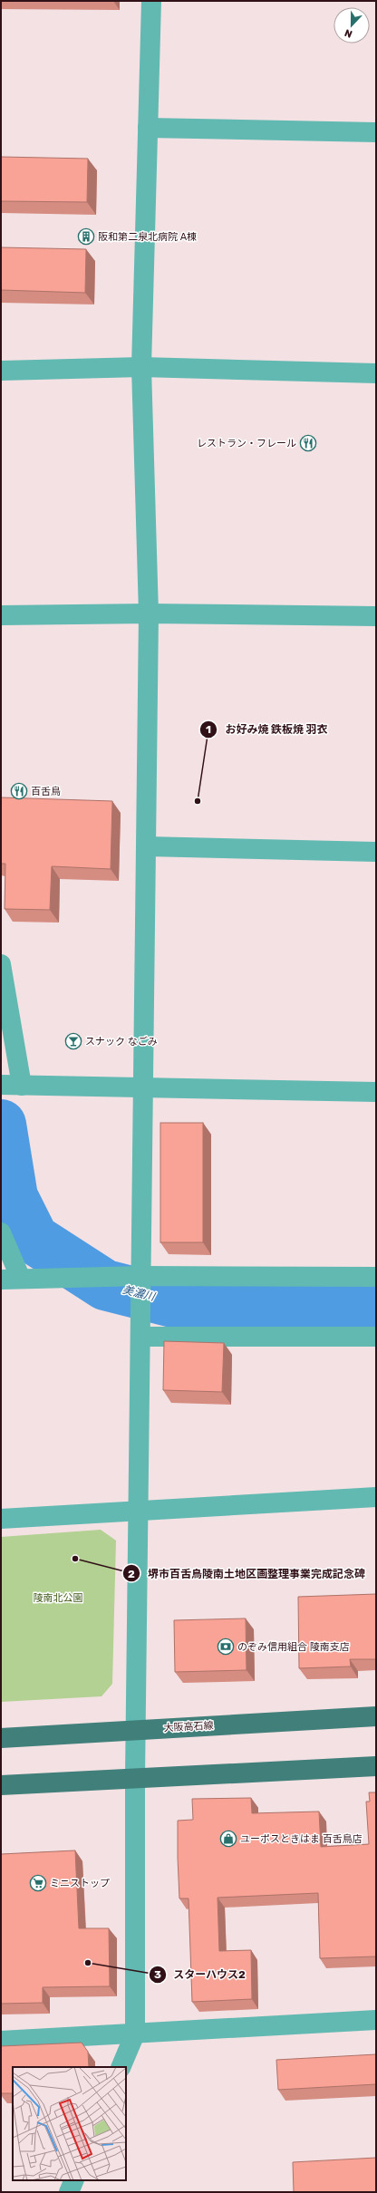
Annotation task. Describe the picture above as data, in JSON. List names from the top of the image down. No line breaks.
{"streets":{"main road":["大阪高石線"]},"water":["美濃川"],"parks":["陵南北公園"],"places":{"building":["阪和第二泉北病院 A棟"],"restaurant":["レストラン・フレール","百舌鳥"],"other":["お好み焼 鉄板焼 羽衣","堺市百舌鳥陵南土地区画整理事業完成記念碑","スターハウス2"],"bar":["スナック なごみ"],"bank":["のぞみ信用組合 陵南支店"],"shop":["ユーポスときはま 百舌鳥店"],"supermarket":["ミニストップ"]},"north":"bottom"}
